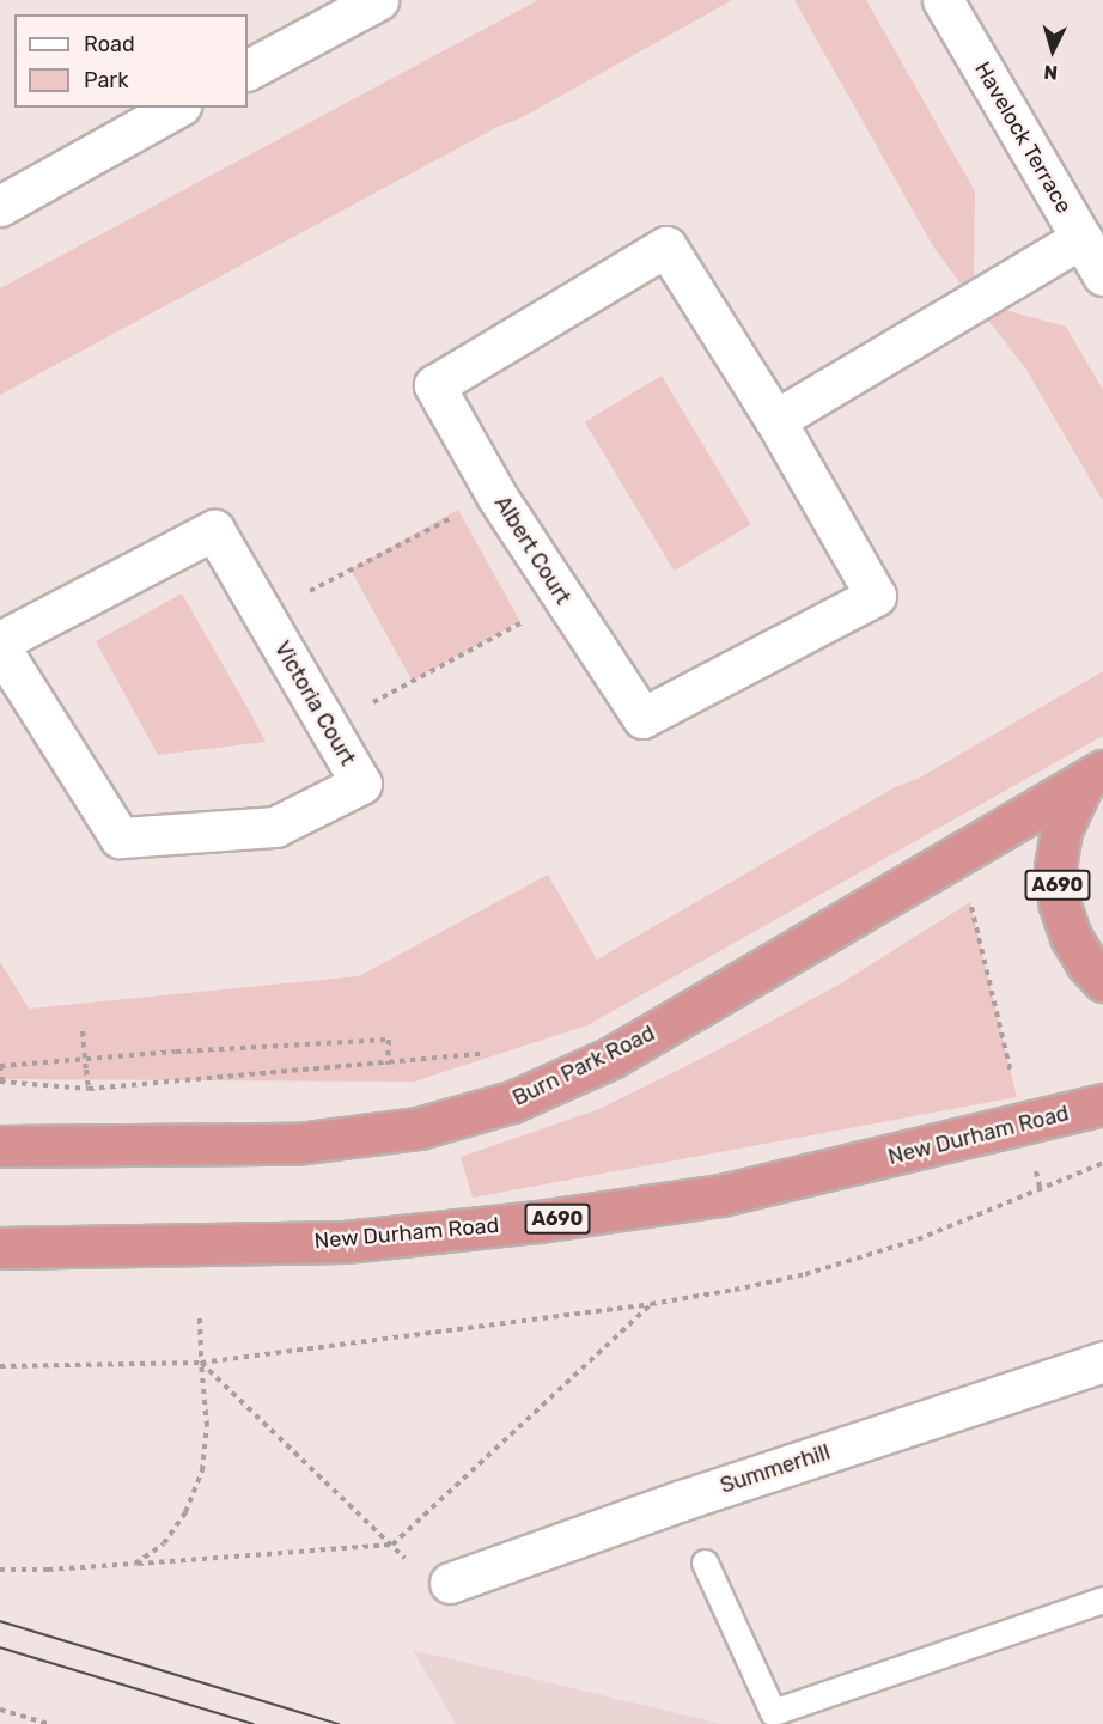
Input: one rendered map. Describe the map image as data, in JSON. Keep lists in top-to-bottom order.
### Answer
{
  "streets": {
    "highway": ["A690", "Burn Park Road", "New Durham Road"],
    "street": [
      "Havelock Terrace",
      "Albert Court",
      "Victoria Court",
      "Summerhill"
    ]
  },
  "crossings": [
    ["A690", "Burn Park Road"]
  ],
  "legend": ["Road", "Park"],
  "north": "bottom"
}
